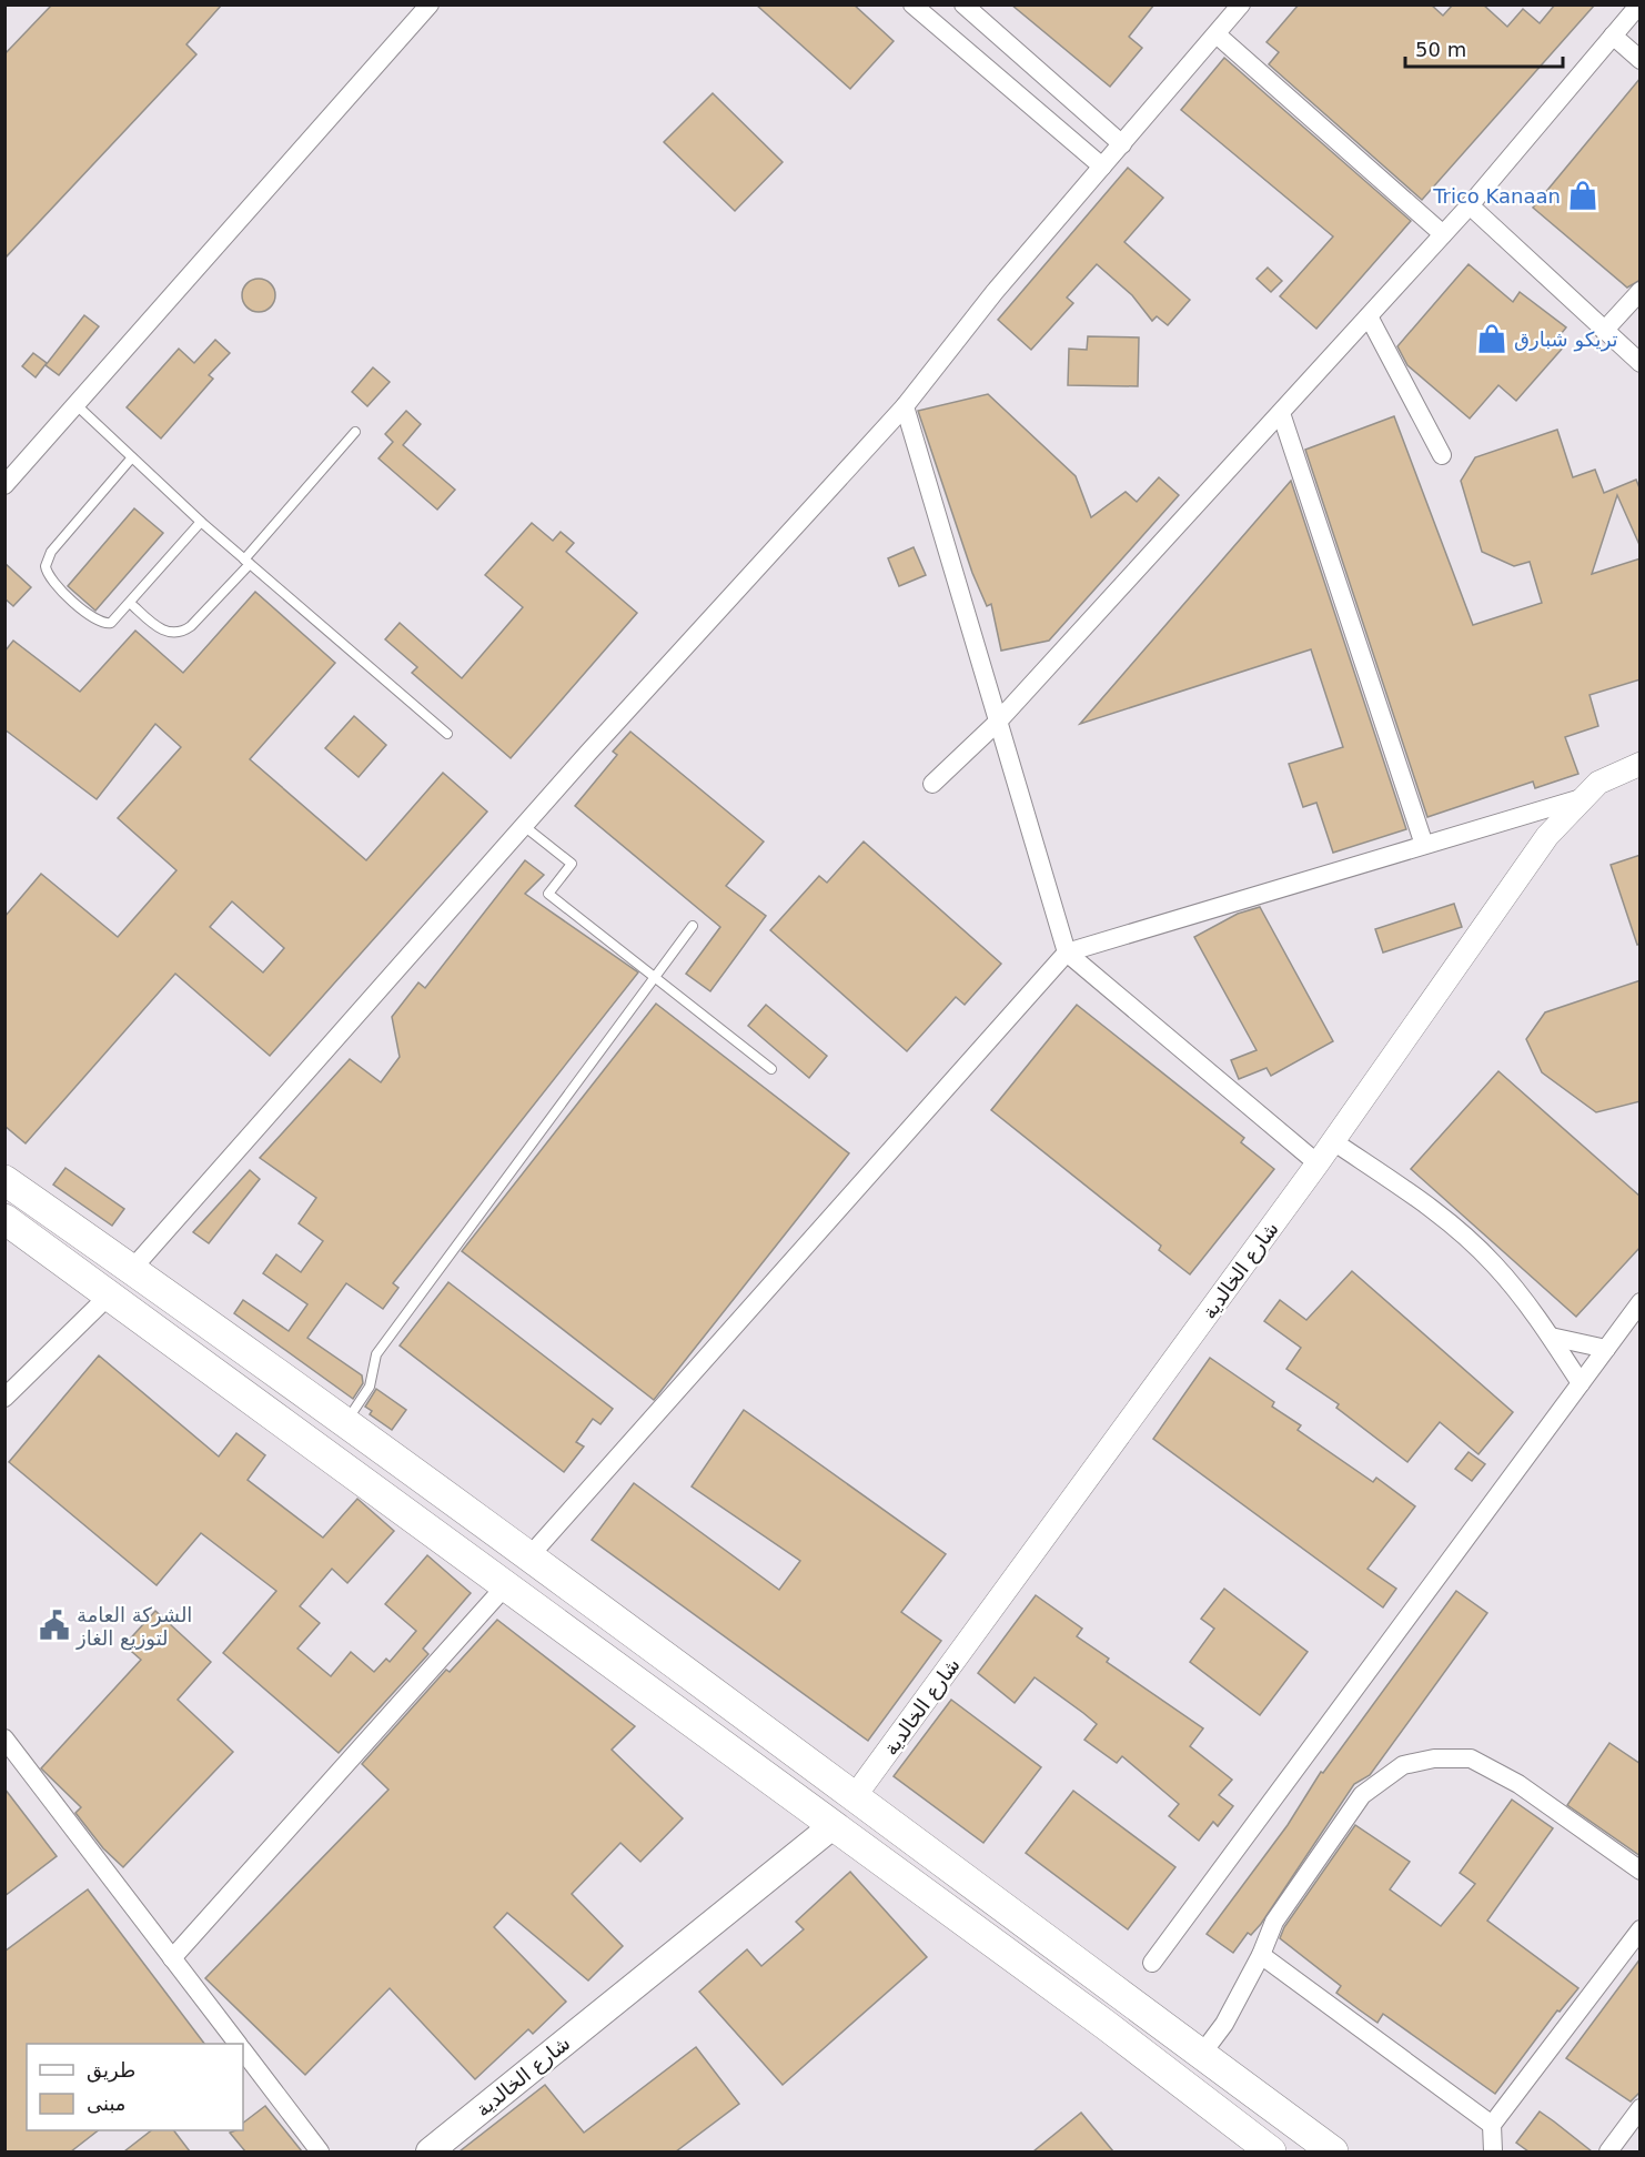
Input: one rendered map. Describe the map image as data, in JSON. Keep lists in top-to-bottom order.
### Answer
{
  "streets": {
    "main road": ["شارع الخالدية"]
  },
  "places": {
    "shop": ["Trico Kanaan", "تريكو شبارق"],
    "public building": ["الشركة العامة لتوزيع الغاز"]
  },
  "legend": ["طريق", "مبنى"],
  "scale_bar": "50 m"
}
